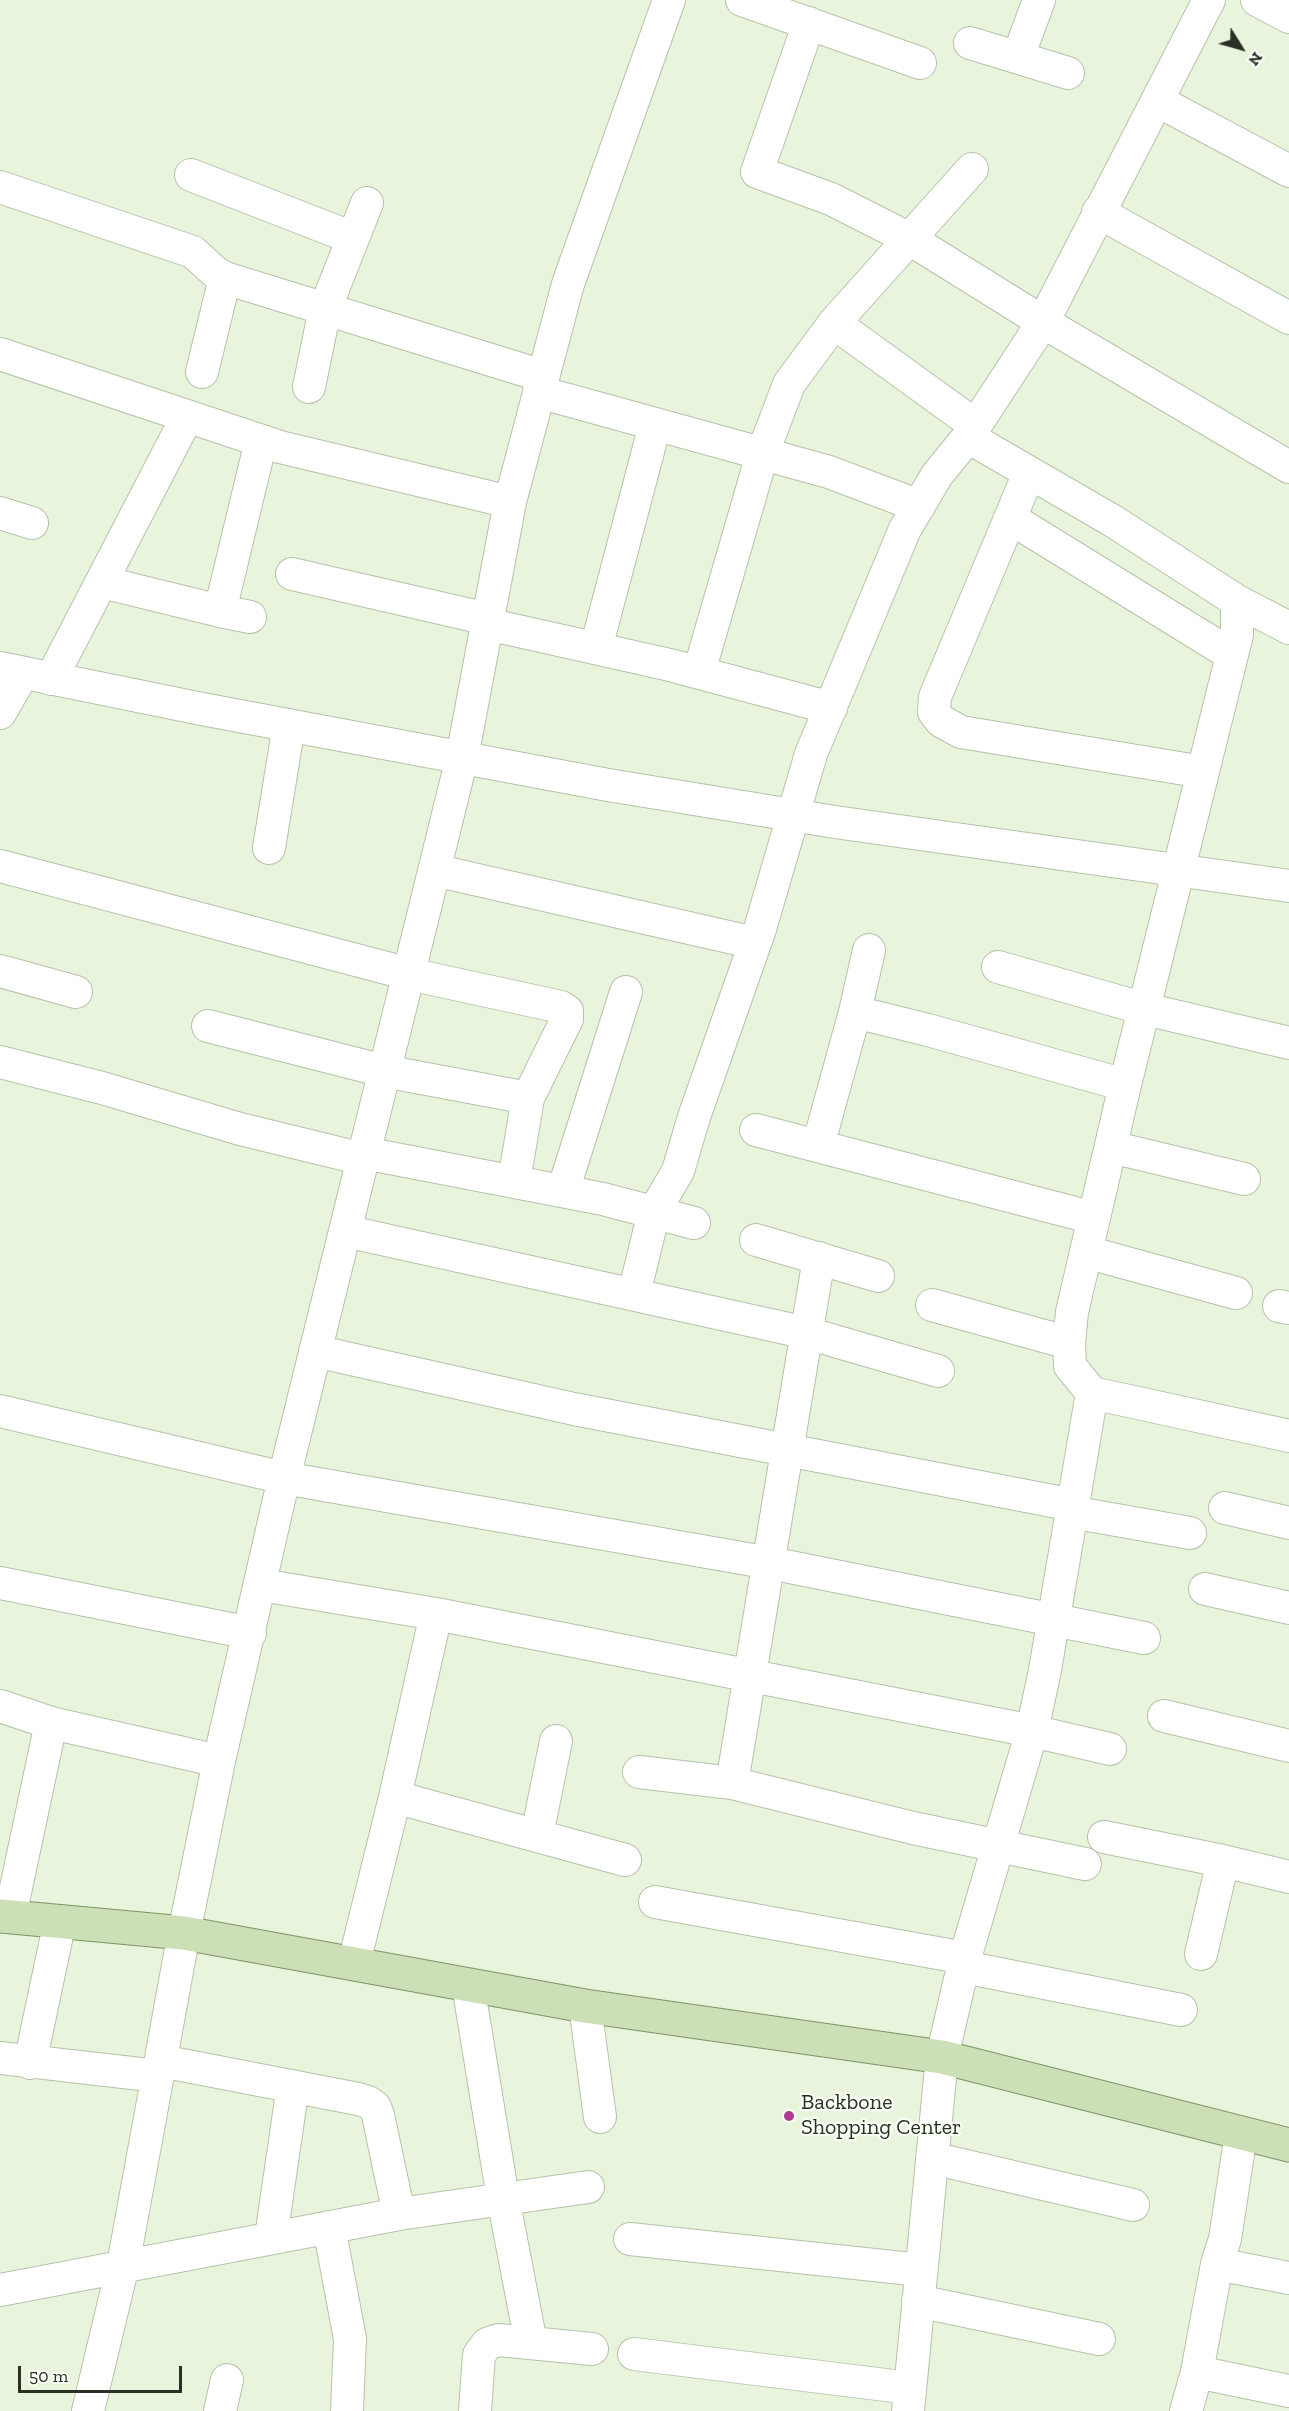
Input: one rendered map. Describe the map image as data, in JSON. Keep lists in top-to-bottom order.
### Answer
{
  "places": ["Backbone Shopping Center"],
  "scale_bar": "50 m",
  "north": "bottom right"
}
